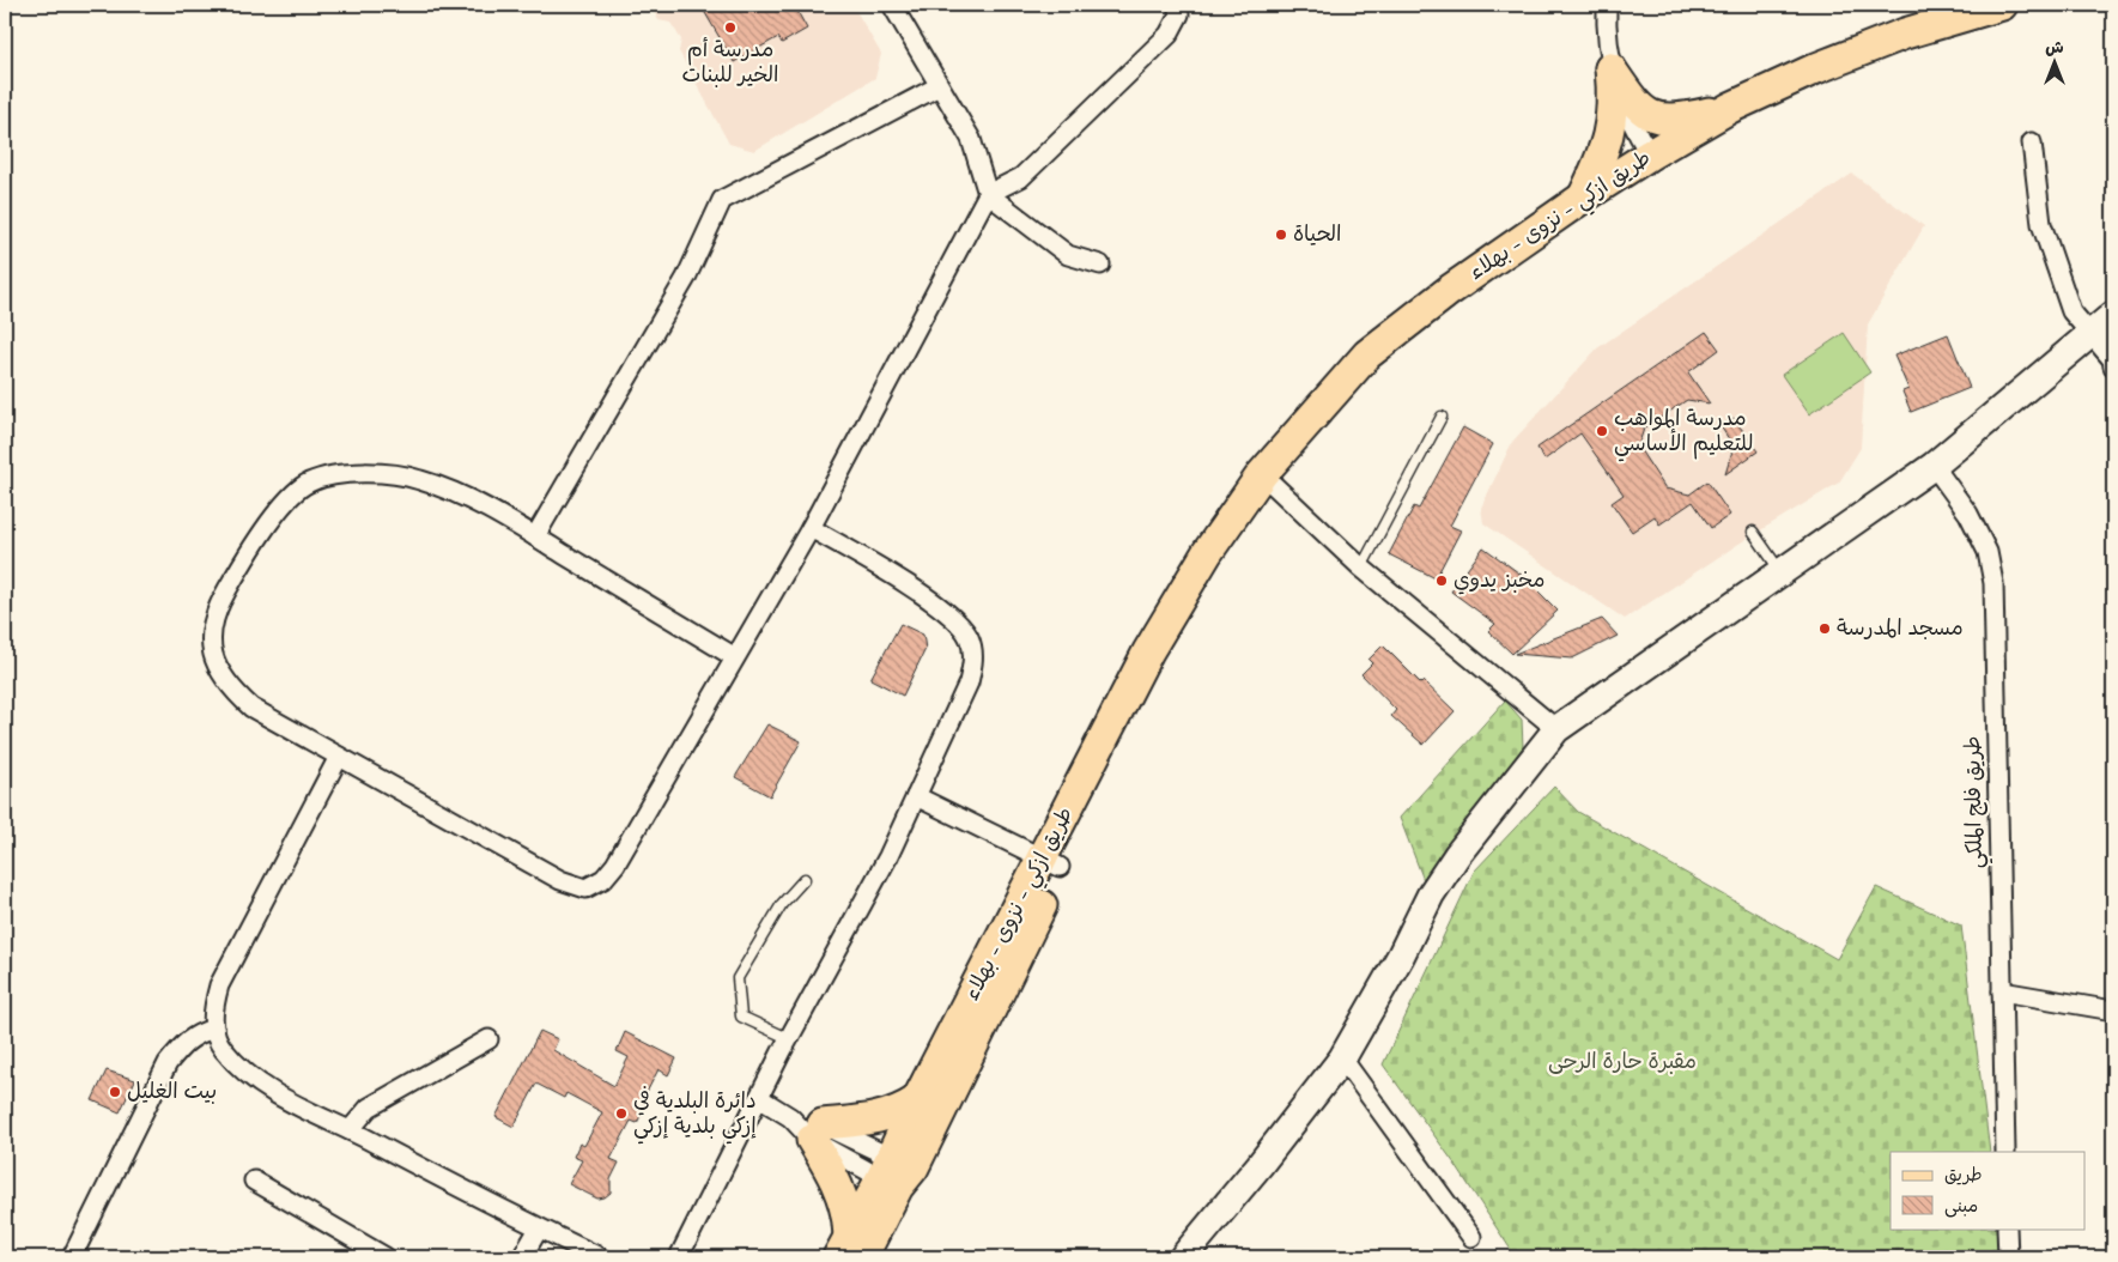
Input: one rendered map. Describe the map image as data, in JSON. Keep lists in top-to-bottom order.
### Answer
{
  "streets": {
    "main road": ["طريق ازكي - نزوى - بهلاء"],
    "street": ["طريق فلج الملكي"]
  },
  "parks": ["مقبرة حارة الرحى"],
  "places": [
    "مدرسة أم الخير للبنات",
    "الحياة",
    "مدرسة المواهب للتعليم الأساسي",
    "مخبز يدوي",
    "مسجد المدرسة",
    "بيت الغليل",
    "دائرة البلدية في إزكي بلدية إزكي"
  ],
  "legend": ["طريق", "مبنى"],
  "north": "top"
}
